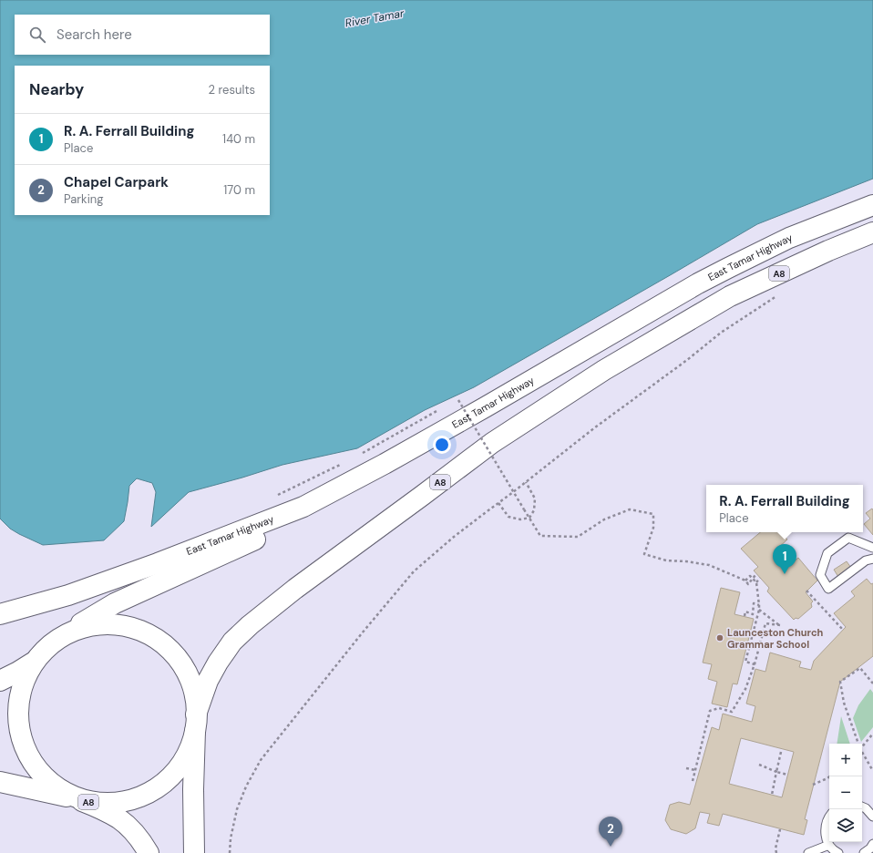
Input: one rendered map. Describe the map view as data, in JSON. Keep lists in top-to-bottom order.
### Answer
{
  "streets": {
    "main road": ["East Tamar Highway", "A8"]
  },
  "crossings": [
    ["East Tamar Highway", "A8"]
  ],
  "water": ["River Tamar"],
  "places": ["Launceston Church Grammar School"],
  "page": {
    "search": "Search here",
    "heading": ["Nearby", "2 results"],
    "list": [
      {
        "mark": "1",
        "name": "R. A. Ferrall Building",
        "note": "Place",
        "value": "140 m"
      },
      {
        "mark": "2",
        "name": "Chapel Carpark",
        "note": "Parking",
        "value": "170 m"
      }
    ],
    "popup": ["R. A. Ferrall Building", "Place"],
    "pins": ["1", "2"],
    "map_buttons": ["+", "−"]
  }
}
